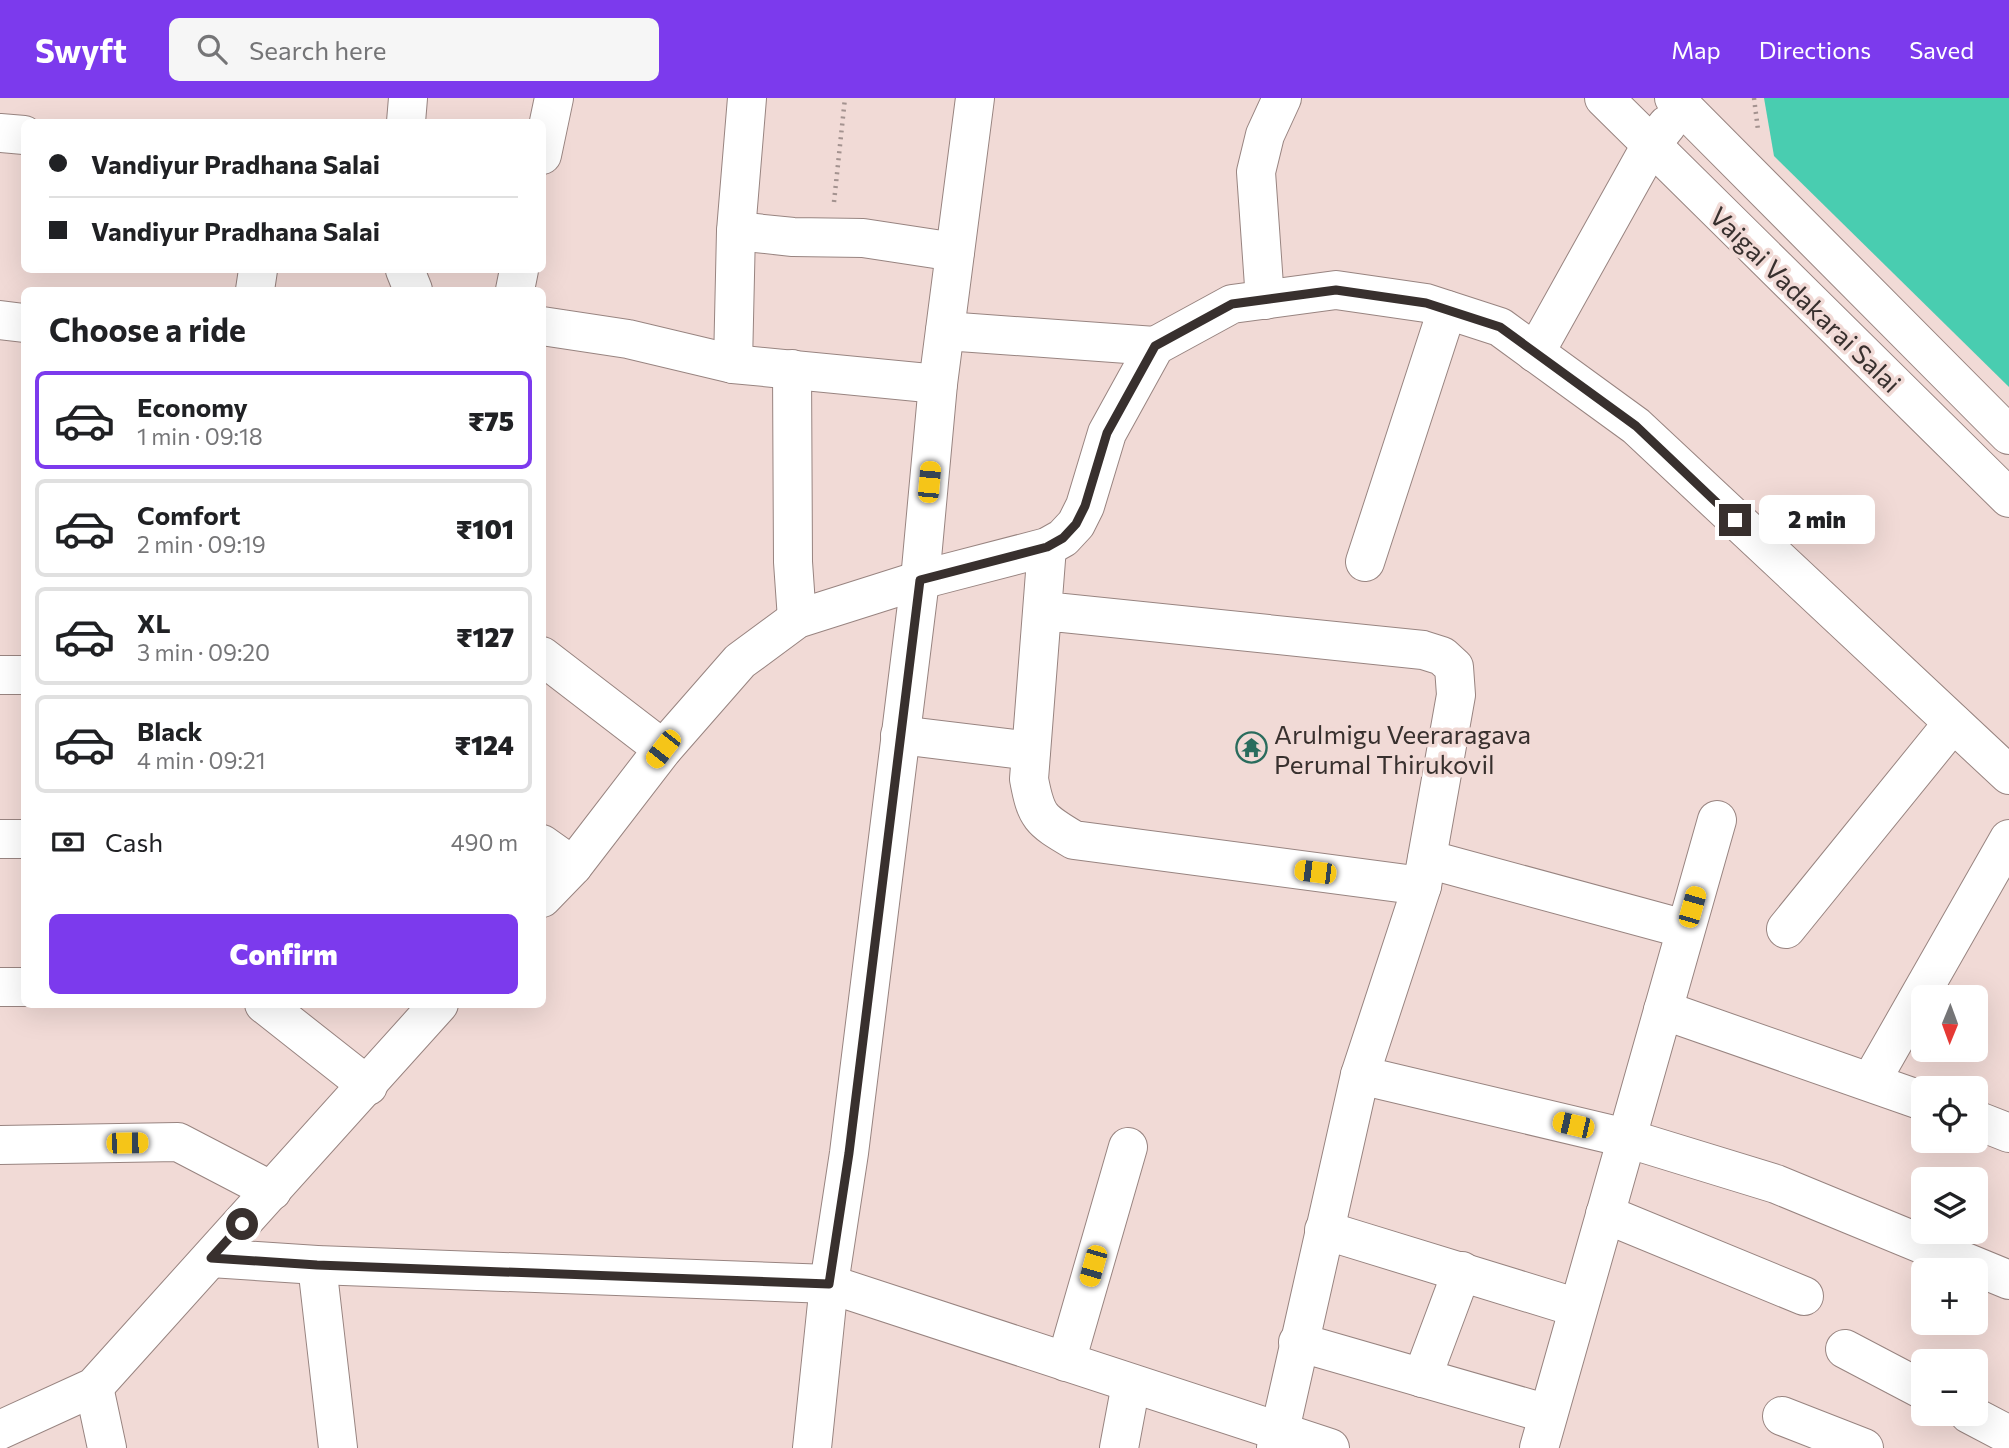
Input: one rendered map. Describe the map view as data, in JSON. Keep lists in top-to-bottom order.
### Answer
{
  "streets": {
    "street": ["Vaigai Vadakarai Salai"]
  },
  "places": {
    "temple": ["Arulmigu Veeraragava Perumal Thirukovil"]
  },
  "north": "bottom",
  "page": {
    "header": "Swyft",
    "search": "Search here",
    "nav": ["Map", "Directions", "Saved"],
    "banner": ["Vandiyur Pradhana Salai", "Vandiyur Pradhana Salai"],
    "heading": "Choose a ride",
    "list": [
      {
        "name": "Economy",
        "note": "1 min · 09:18",
        "value": "₹75"
      },
      {
        "name": "Comfort",
        "note": "2 min · 09:19",
        "value": "₹101"
      },
      {
        "name": "XL",
        "note": "3 min · 09:20",
        "value": "₹127"
      },
      {
        "name": "Black",
        "note": "4 min · 09:21",
        "value": "₹124"
      }
    ],
    "bubble": "2 min",
    "pay": ["Cash", "490 m"],
    "buttons": "Confirm",
    "map_buttons": ["+", "−"]
  }
}
